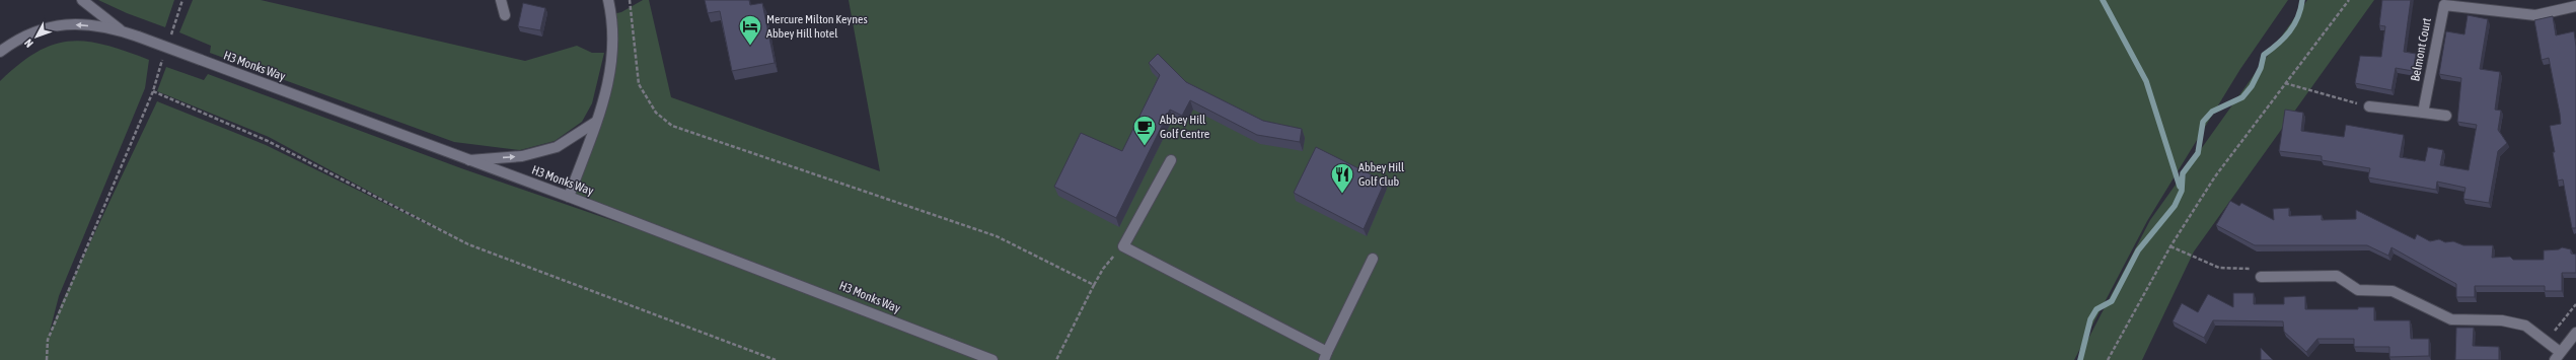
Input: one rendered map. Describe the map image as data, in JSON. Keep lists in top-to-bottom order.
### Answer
{
  "streets": {
    "street": ["Belmont Court", "H3 Monks Way"]
  },
  "places": {
    "hotel": ["Mercure Milton Keynes Abbey Hill hotel"],
    "cafe": ["Abbey Hill Golf Centre"],
    "restaurant": ["Abbey Hill Golf Club"]
  },
  "north": "bottom left"
}
